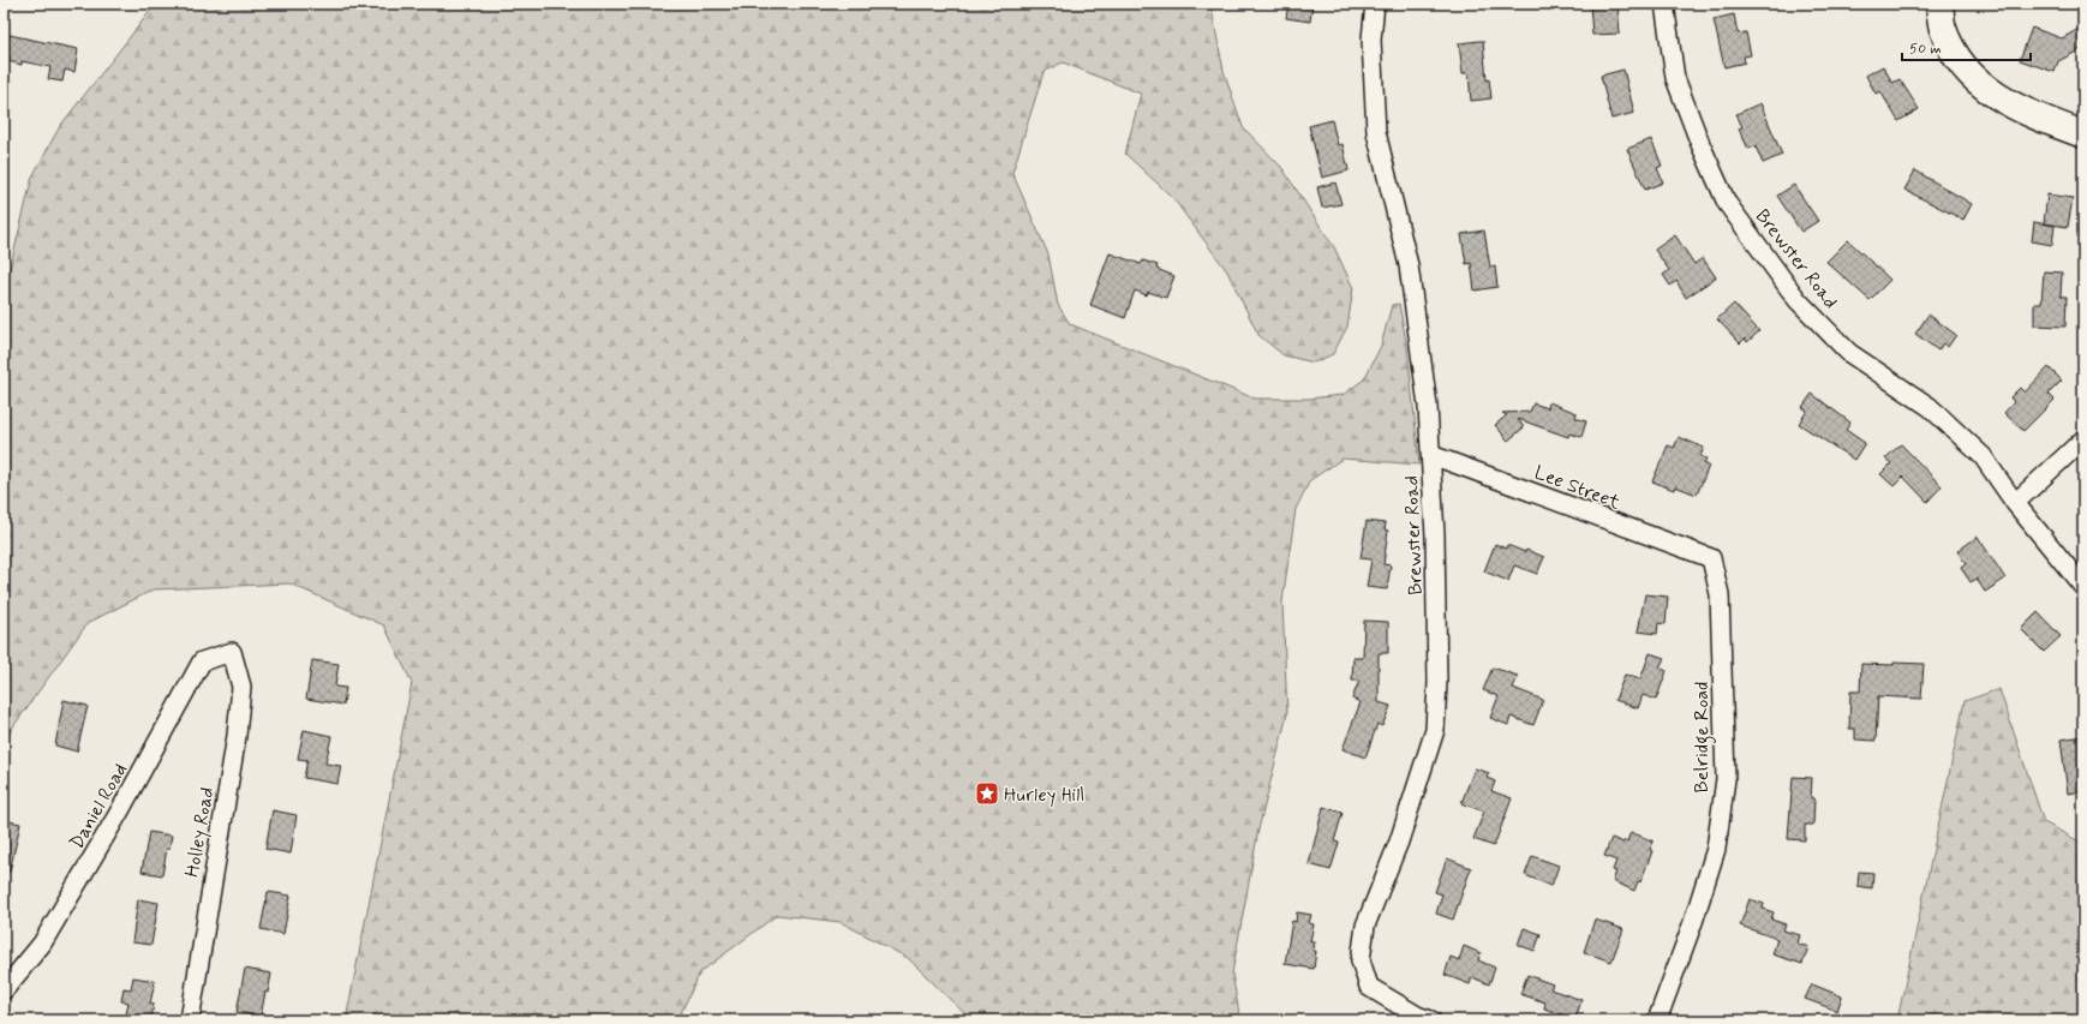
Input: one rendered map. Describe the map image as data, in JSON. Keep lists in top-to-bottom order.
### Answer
{
  "streets": {
    "street": [
      "Brewster Road",
      "Lee Street",
      "Belridge Road",
      "Daniel Road",
      "Holley Road"
    ]
  },
  "crossings": [
    ["Brewster Road", "Lee Street"],
    ["Lee Street", "Belridge Road"],
    ["Daniel Road", "Holley Road"]
  ],
  "places": {
    "place": ["Hurley Hill"]
  },
  "scale_bar": "50 m"
}
